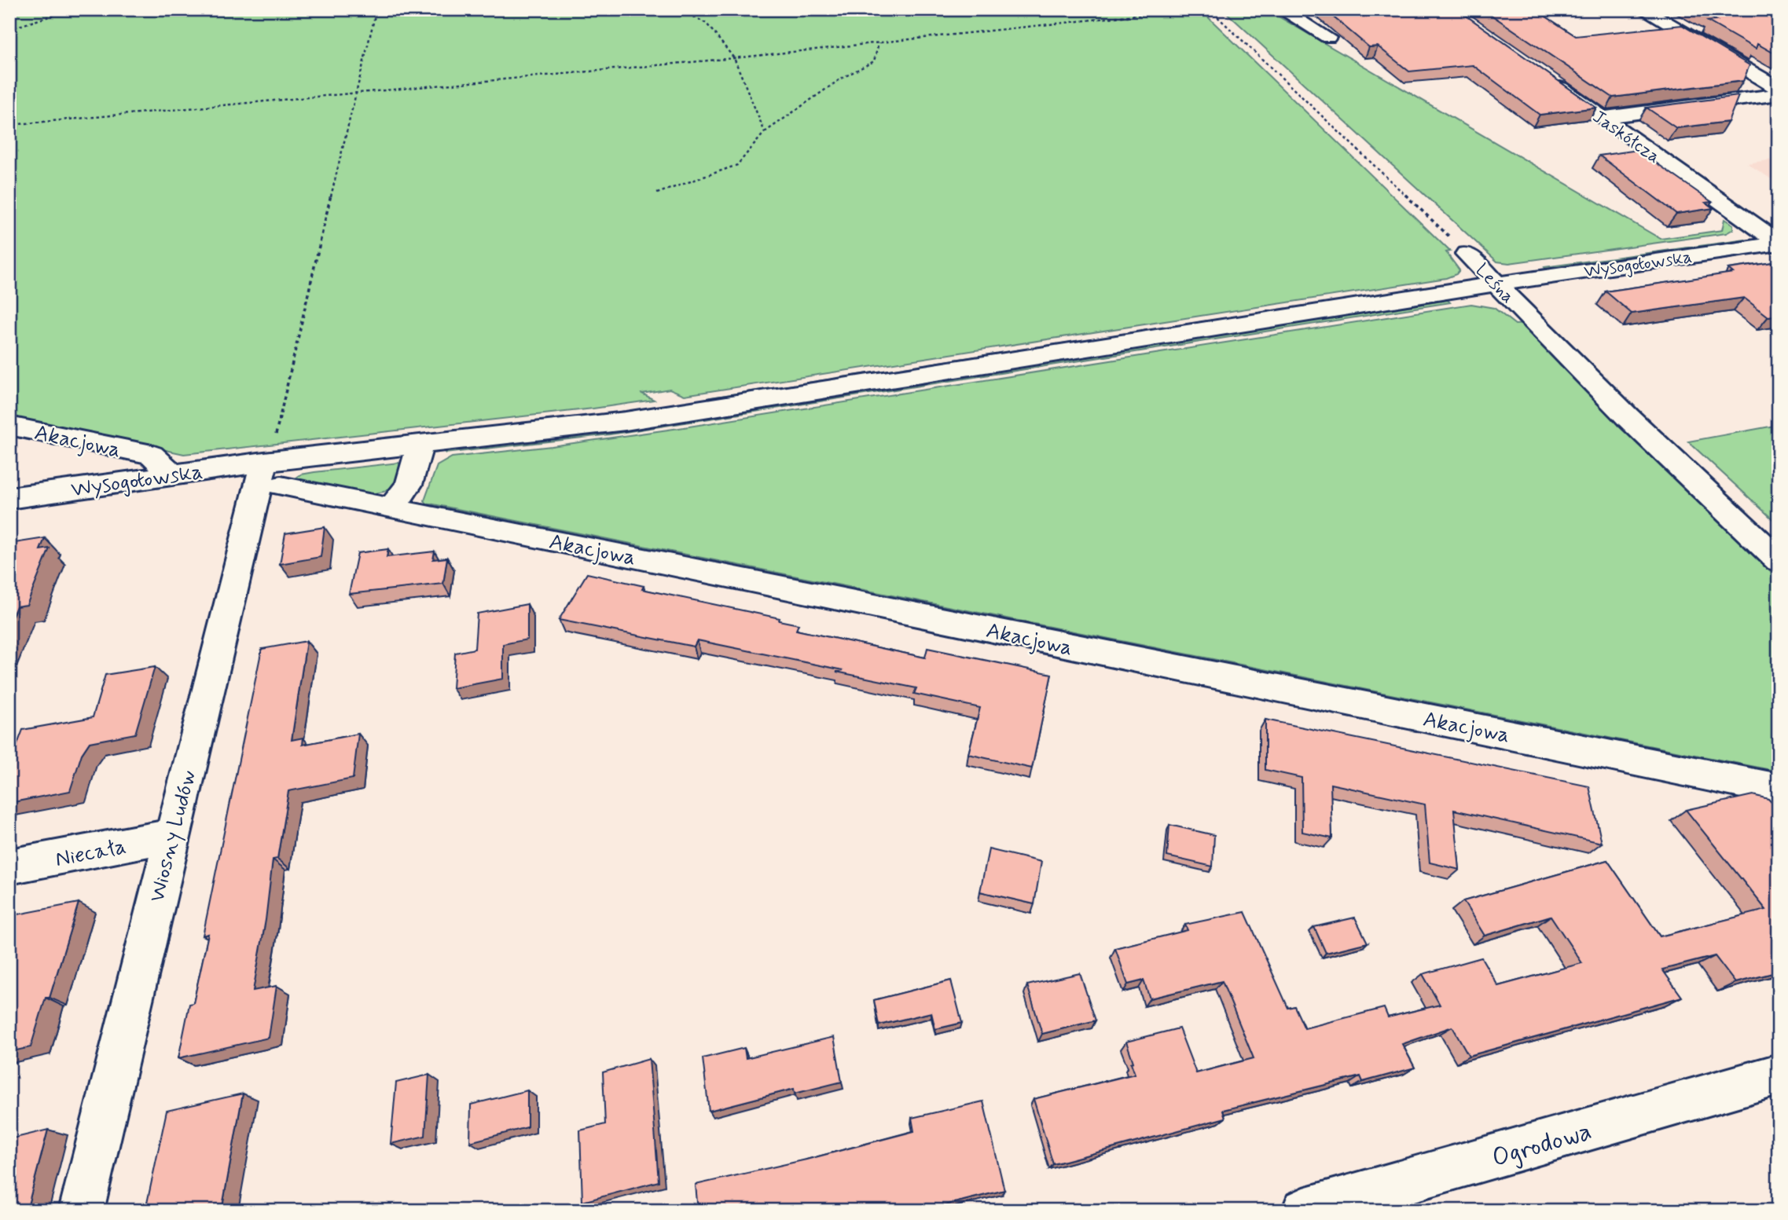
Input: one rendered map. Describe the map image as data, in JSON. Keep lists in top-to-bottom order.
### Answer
{
  "streets": {
    "street": [
      "Jaskółcza",
      "Wysogotowska",
      "Leśna",
      "Akacjowa",
      "Wiosny Ludów",
      "Niecała",
      "Ogrodowa"
    ]
  },
  "crossings": [
    ["Jaskółcza", "Wysogotowska"],
    ["Wysogotowska", "Leśna"],
    ["Wysogotowska", "Akacjowa"],
    ["Wysogotowska", "Wiosny Ludów"],
    ["Akacjowa", "Wiosny Ludów"],
    ["Wiosny Ludów", "Niecała"]
  ]
}
